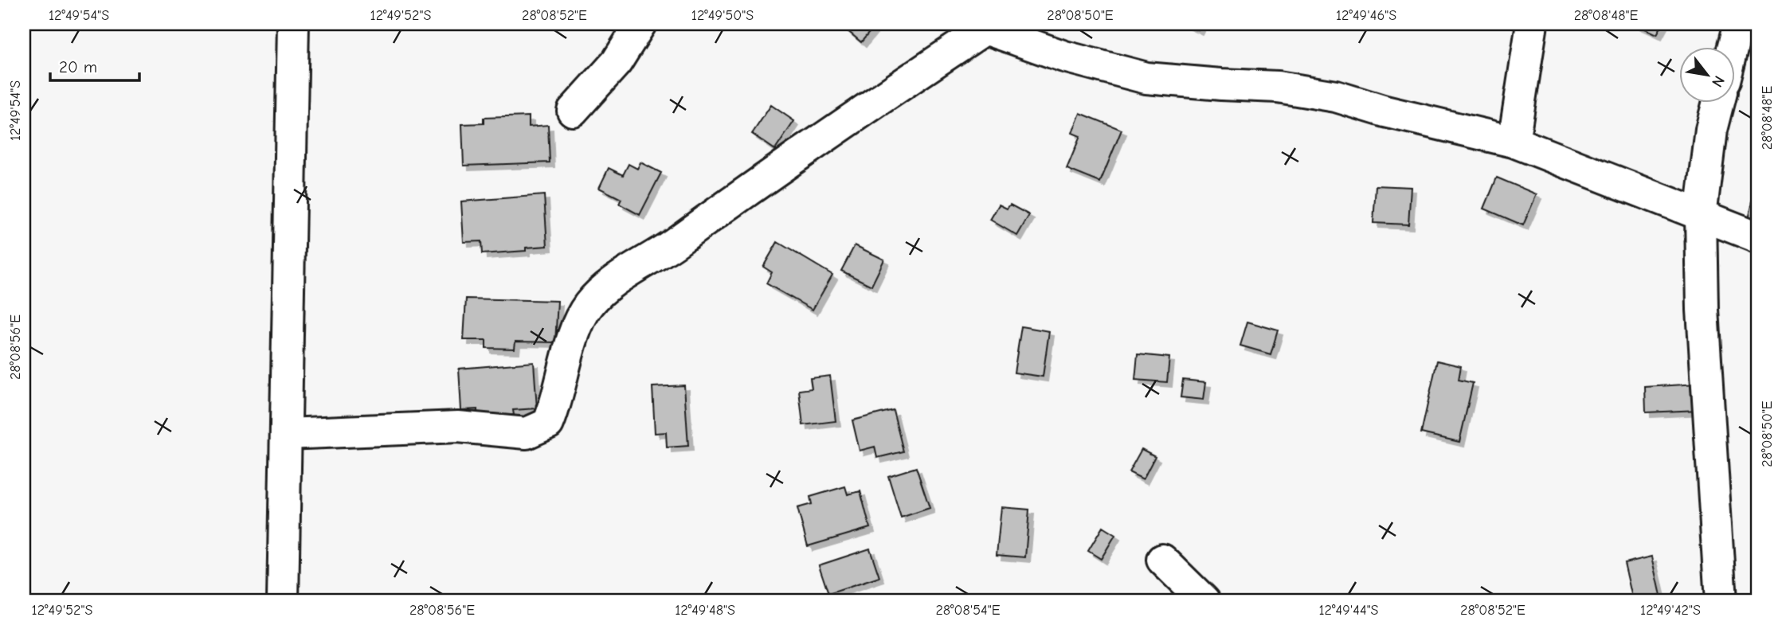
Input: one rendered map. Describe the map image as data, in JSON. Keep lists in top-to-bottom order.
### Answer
{
  "scale_bar": "20 m",
  "north": "bottom right",
  "coordinates": [
    "12°49'54\"S",
    "12°49'52\"S",
    "28°08'52\"E",
    "12°49'50\"S",
    "28°08'50\"E",
    "12°49'46\"S",
    "28°08'48\"E",
    "28°08'56\"E",
    "12°49'48\"S",
    "28°08'54\"E",
    "12°49'44\"S",
    "12°49'42\"S"
  ]
}
